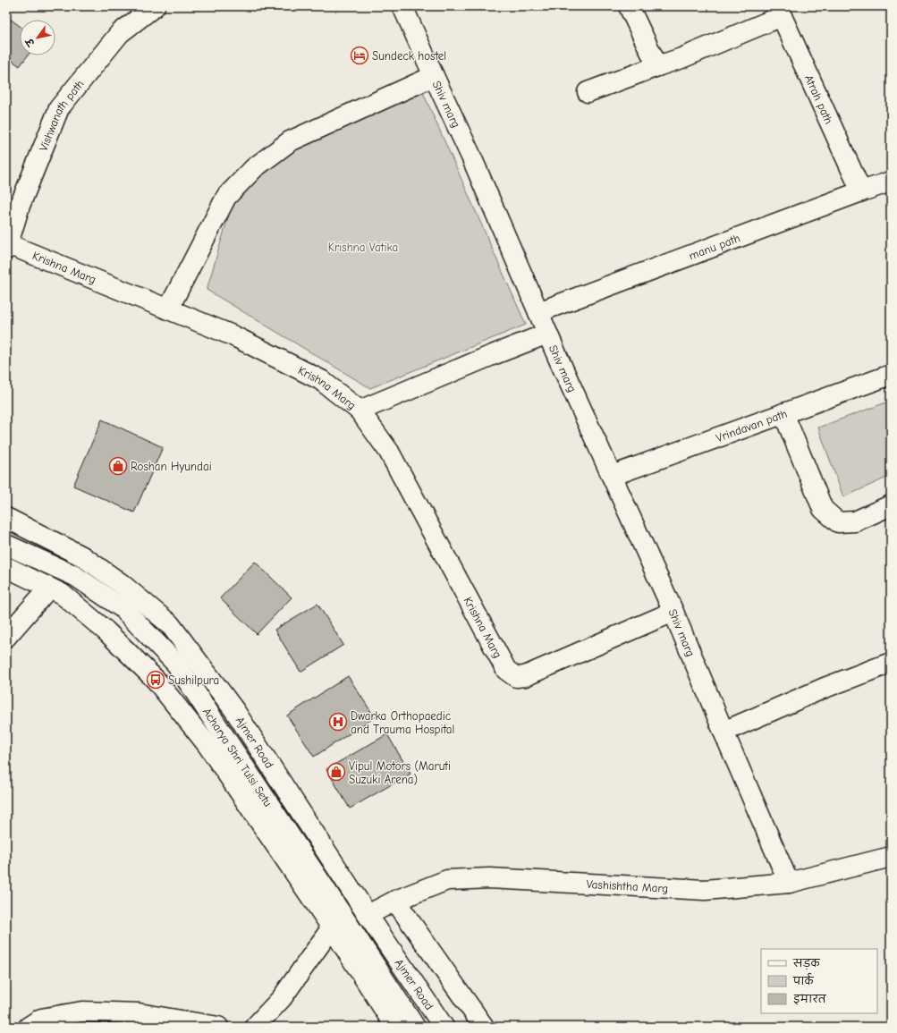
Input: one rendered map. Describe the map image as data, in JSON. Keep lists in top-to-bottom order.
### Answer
{
  "streets": {
    "main road": [
      "Atrah path",
      "Shiv marg",
      "Vishwanath path",
      "manu path",
      "Krishna Marg",
      "Vrindavan path",
      "Ajmer Road",
      "Acharya Shri Tulsi Setu",
      "Vashishtha Marg"
    ]
  },
  "crossings": [
    ["Atrah path", "manu path"],
    ["Shiv marg", "manu path"],
    ["Shiv marg", "Krishna Marg"],
    ["Shiv marg", "Vrindavan path"],
    ["Shiv marg", "Vashishtha Marg"],
    ["Vishwanath path", "Krishna Marg"],
    ["Ajmer Road", "Vashishtha Marg"]
  ],
  "parks": ["Krishna Vatika"],
  "places": {
    "hotel": ["Sundeck hostel"],
    "shop": ["Roshan Hyundai", "Vipul Motors (Maruti Suzuki Arena)"],
    "bus stop": ["Sushilpura"],
    "hospital": ["Dwarka Orthopaedic and Trauma Hospital"]
  },
  "legend": ["सड़क", "पार्क", "इमारत"],
  "north": "bottom left"
}
